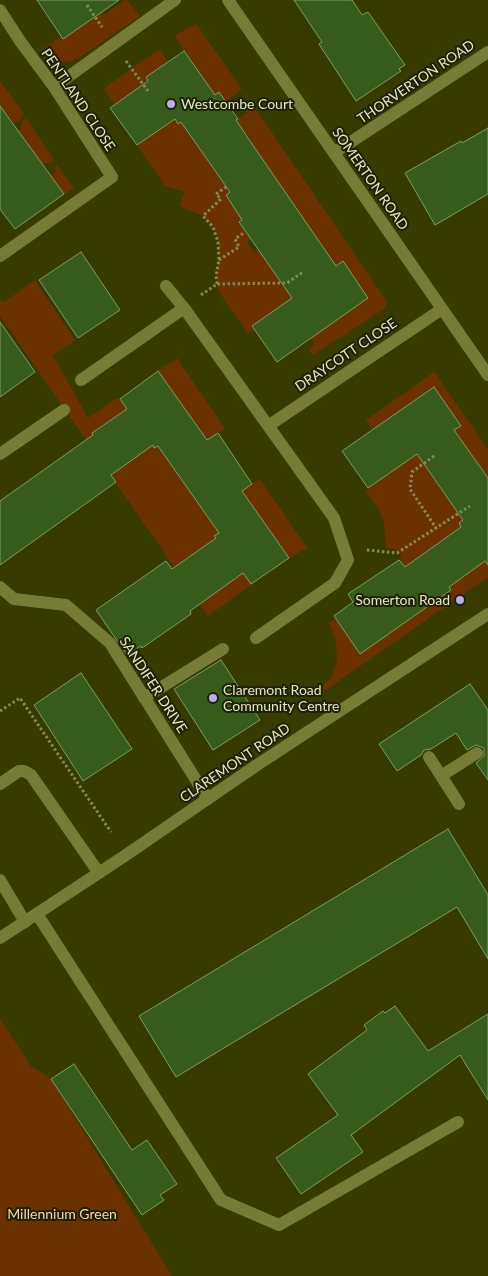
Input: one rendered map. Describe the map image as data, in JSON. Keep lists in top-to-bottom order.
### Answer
{
  "streets": {
    "street": [
      "THORVERTON ROAD",
      "PENTLAND CLOSE",
      "SOMERTON ROAD",
      "DRAYCOTT CLOSE",
      "SANDIFER DRIVE",
      "CLAREMONT ROAD"
    ]
  },
  "crossings": [
    ["THORVERTON ROAD", "SOMERTON ROAD"],
    ["SOMERTON ROAD", "DRAYCOTT CLOSE"],
    ["SANDIFER DRIVE", "CLAREMONT ROAD"]
  ],
  "parks": ["Millennium Green"],
  "places": ["Westcombe Court", "Somerton Road", "Claremont Road Community Centre"]
}
